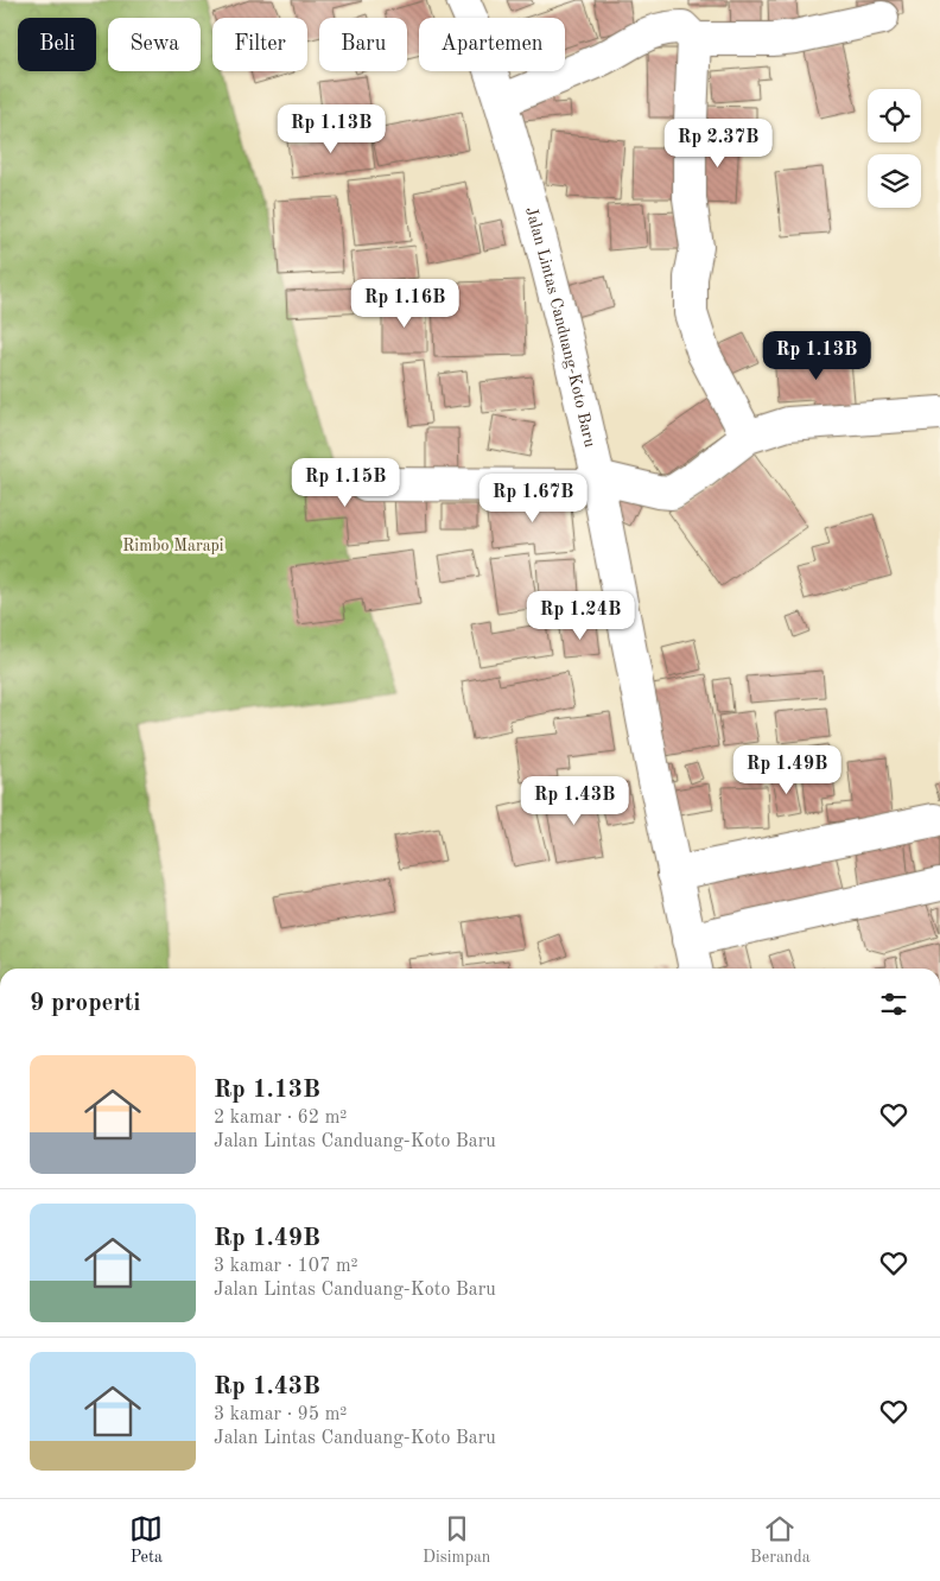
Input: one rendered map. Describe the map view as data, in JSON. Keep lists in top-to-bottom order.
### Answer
{
  "streets": {
    "street": ["Jalan Lintas Canduang-Koto Baru"]
  },
  "parks": ["Rimbo Marapi"],
  "page": {
    "chip": [
      "Beli",
      "Sewa",
      "Filter",
      "Baru",
      "Apartemen"
    ],
    "price": [
      "Rp 1.13B",
      "Rp 2.37B",
      "Rp 1.16B",
      "Rp 1.13B",
      "Rp 1.15B",
      "Rp 1.67B",
      "Rp 1.24B",
      "Rp 1.49B",
      "Rp 1.43B"
    ],
    "heading": "9 properti",
    "list": [
      {
        "name": "Rp 1.13B",
        "note": "2 kamar · 62 m² · Jalan Lintas Canduang-Koto Baru"
      },
      {
        "name": "Rp 1.49B",
        "note": "3 kamar · 107 m² · Jalan Lintas Canduang-Koto Baru"
      },
      {
        "name": "Rp 1.43B",
        "note": "3 kamar · 95 m² · Jalan Lintas Canduang-Koto Baru"
      }
    ],
    "tabs": ["Peta", "Disimpan", "Beranda"]
  }
}
